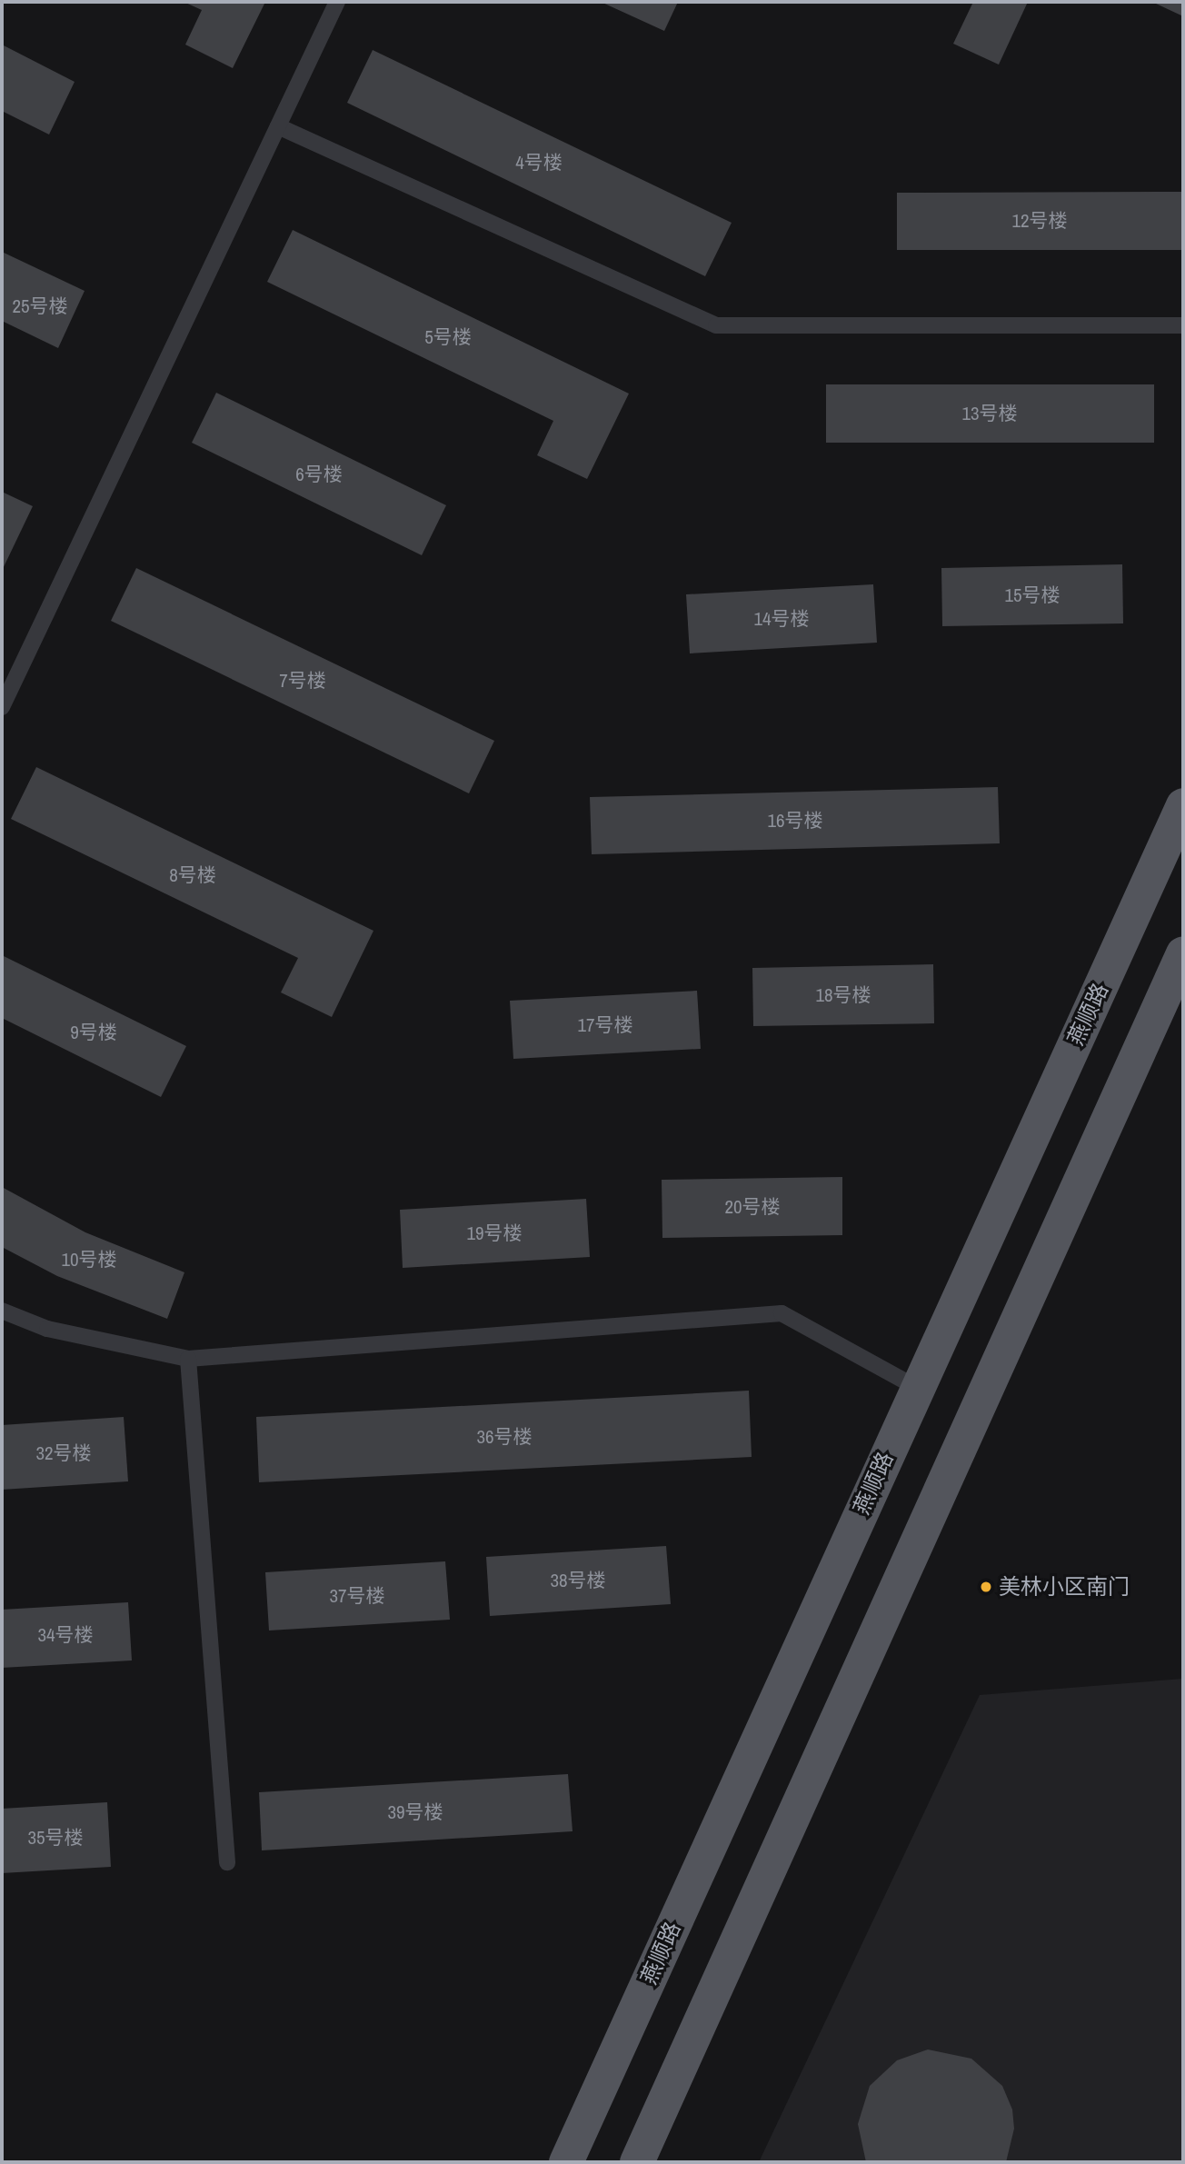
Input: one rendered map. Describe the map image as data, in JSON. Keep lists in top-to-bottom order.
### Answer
{
  "streets": {
    "main road": ["燕顺路"]
  },
  "places": ["美林小区南门"],
  "house_numbers": [
    "4号楼",
    "12号楼",
    "25号楼",
    "5号楼",
    "13号楼",
    "6号楼",
    "15号楼",
    "14号楼",
    "7号楼",
    "16号楼",
    "8号楼",
    "18号楼",
    "17号楼",
    "9号楼",
    "20号楼",
    "19号楼",
    "10号楼",
    "36号楼",
    "32号楼",
    "38号楼",
    "37号楼",
    "34号楼",
    "39号楼",
    "35号楼"
  ]
}
